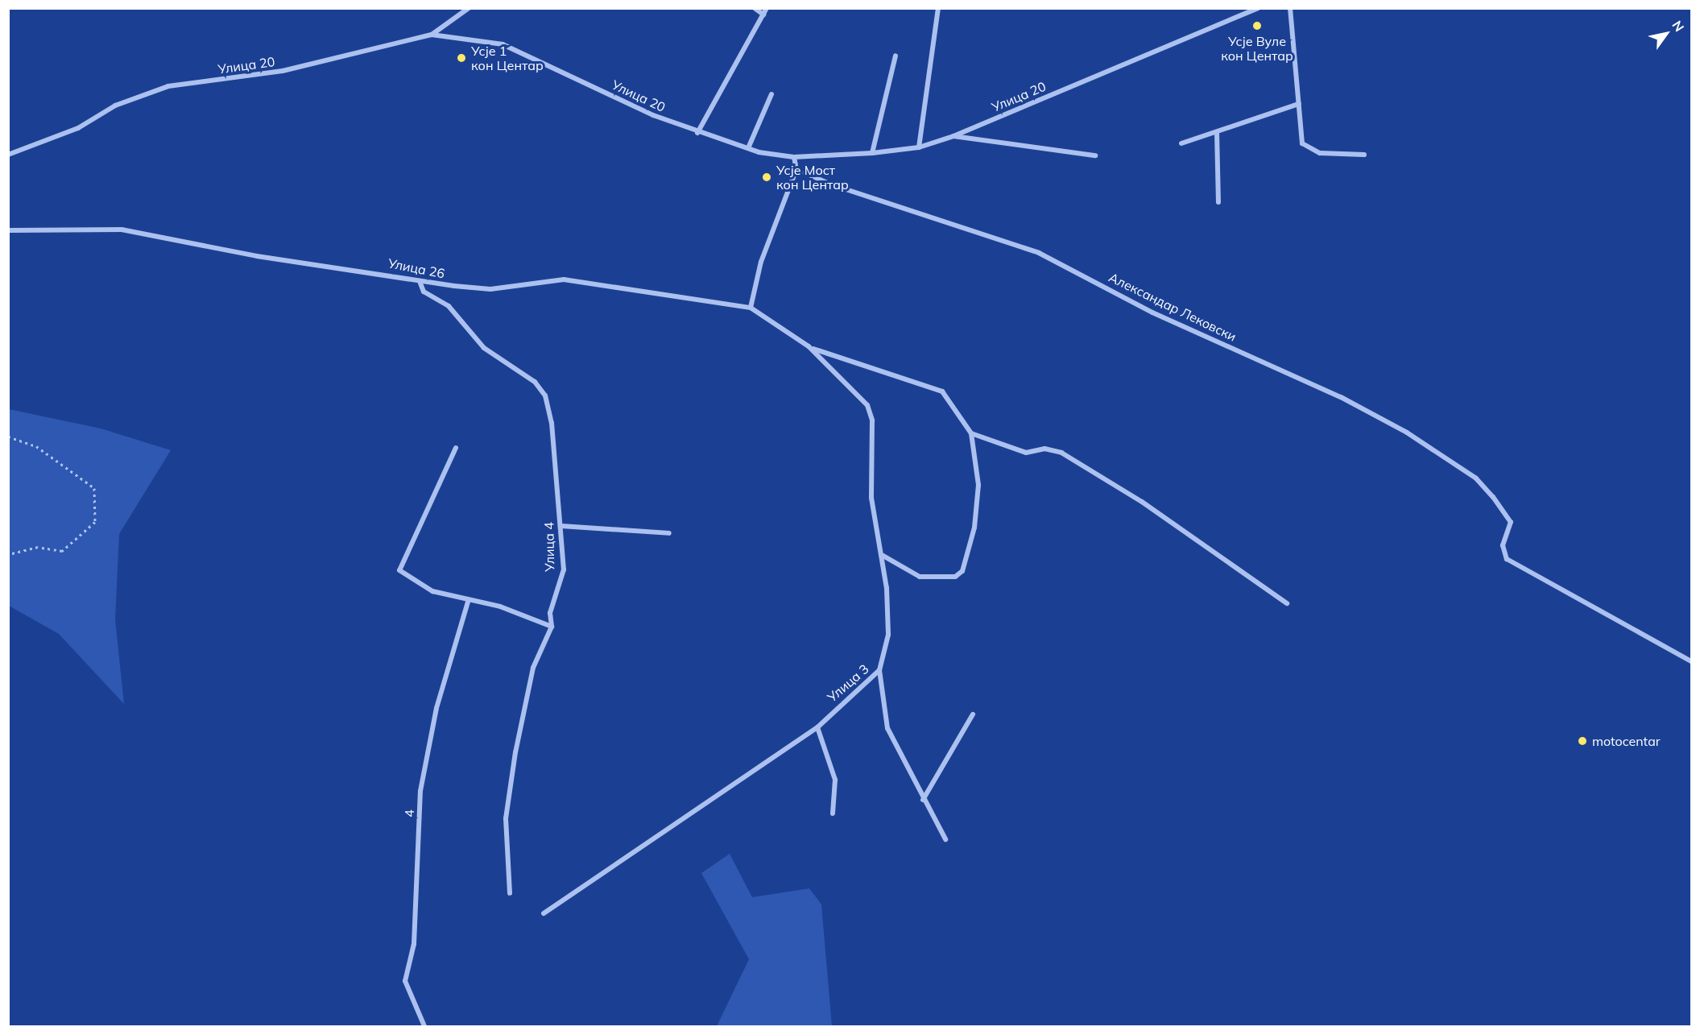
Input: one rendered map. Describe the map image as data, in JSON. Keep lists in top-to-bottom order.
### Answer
{
  "streets": {
    "street": [
      "Улица 20",
      "Улица 26",
      "Александар Лековски",
      "Улица 4",
      "Улица 3",
      "4"
    ]
  },
  "crossings": [
    ["Улица 26", "Улица 4"],
    ["Улица 26", "Улица 3"]
  ],
  "places": [
    "Усје Вуле кон Центар",
    "Усје 1 кон Центар",
    "Усје Мост кон Центар",
    "motocentar"
  ],
  "north": "top right"
}
